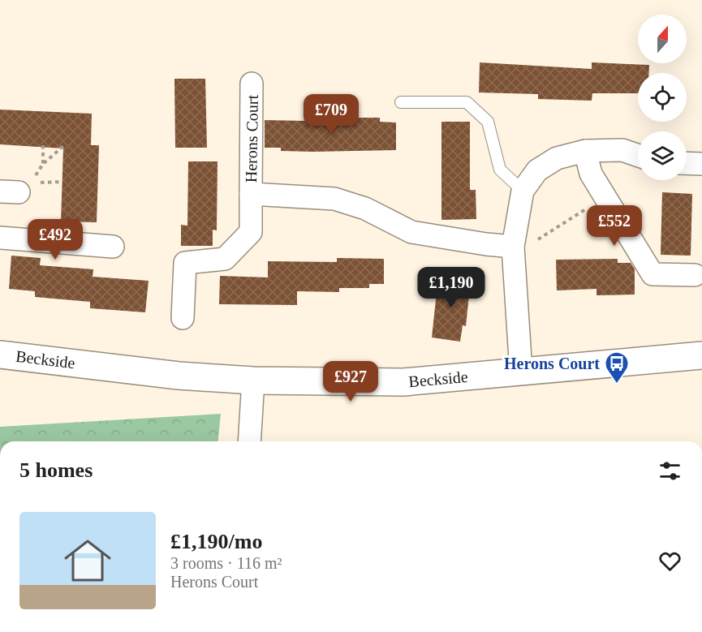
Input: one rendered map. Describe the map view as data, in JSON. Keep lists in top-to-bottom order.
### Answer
{
  "streets": {
    "street": ["Herons Court", "Beckside"]
  },
  "places": {
    "bus stop": ["Herons Court"]
  },
  "north": "top",
  "page": {
    "price": [
      "£709",
      "£552",
      "£492",
      "£1,190",
      "£927"
    ],
    "heading": "5 homes",
    "list": [
      {
        "name": "£1,190/mo",
        "note": "3 rooms · 116 m² · Herons Court"
      }
    ]
  }
}
